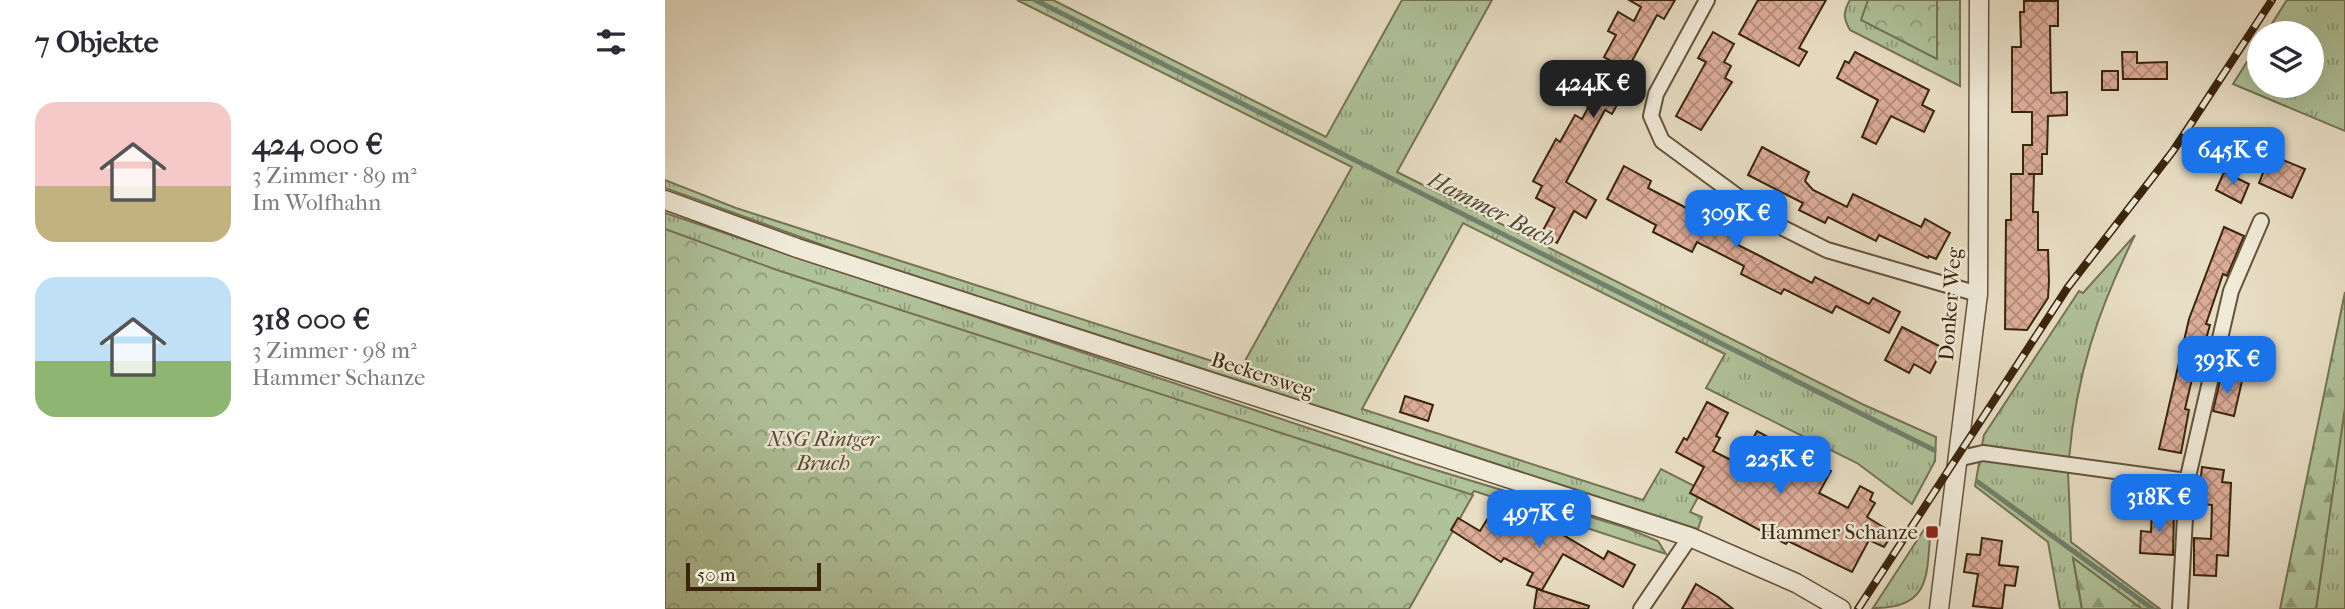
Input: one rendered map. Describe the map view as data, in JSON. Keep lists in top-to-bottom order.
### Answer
{
  "streets": {
    "street": ["Donker Weg", "Beckersweg"]
  },
  "water": ["Hammer Bach"],
  "parks": ["NSG Rintger Bruch"],
  "places": {
    "transit": ["Hammer Schanze"]
  },
  "scale_bar": "50 m",
  "page": {
    "heading": "7 Objekte",
    "price": [
      "424K €",
      "645K €",
      "309K €",
      "393K €",
      "225K €",
      "318K €",
      "497K €"
    ],
    "list": [
      {
        "name": "424 000 €",
        "note": "3 Zimmer · 89 m² · Im Wolfhahn"
      },
      {
        "name": "318 000 €",
        "note": "3 Zimmer · 98 m² · Hammer Schanze"
      }
    ],
    "scale": "50 m"
  }
}
